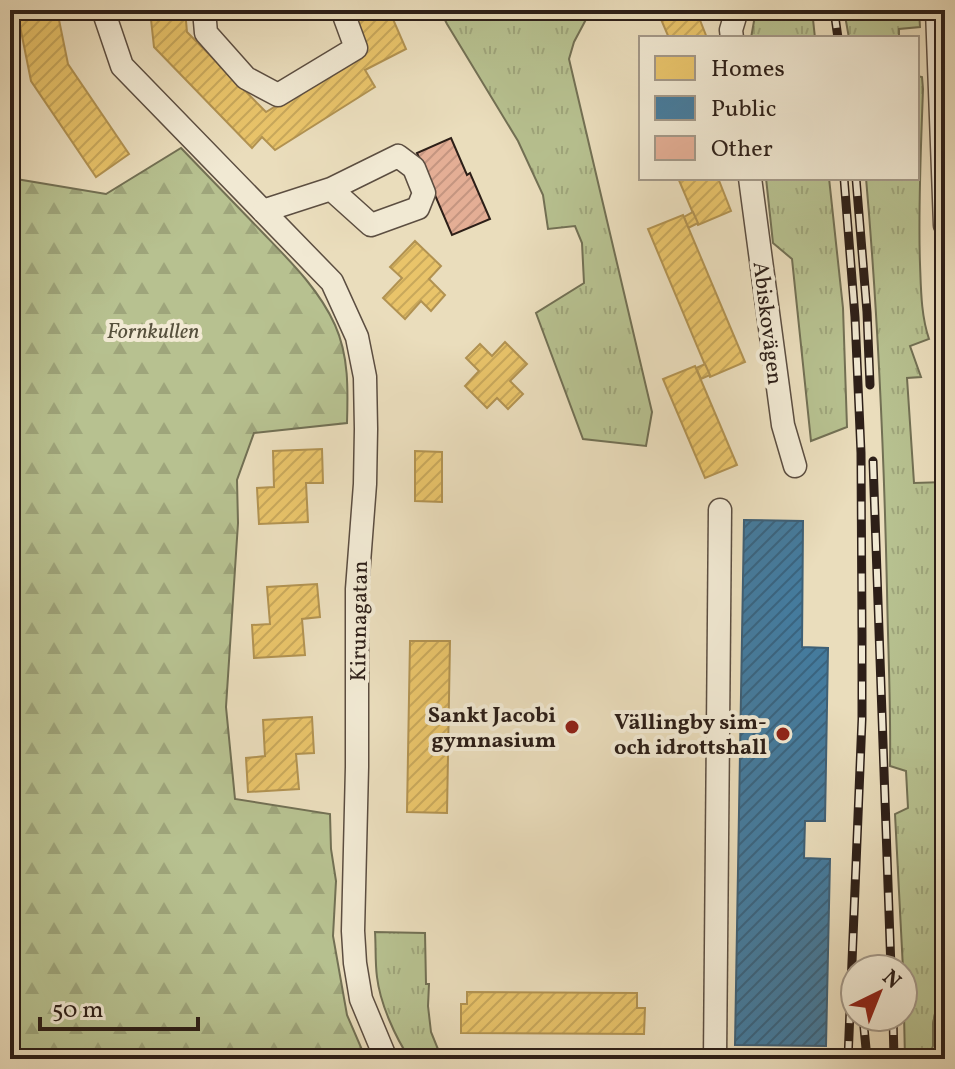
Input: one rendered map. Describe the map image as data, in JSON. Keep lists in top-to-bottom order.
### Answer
{
  "streets": {
    "street": ["Abiskovägen", "Kirunagatan"]
  },
  "parks": ["Fornkullen"],
  "places": ["Sankt Jacobi gymnasium", "Vällingby sim- och idrottshall"],
  "legend": ["Homes", "Public", "Other"],
  "scale_bar": "50 m",
  "north": "top right"
}
